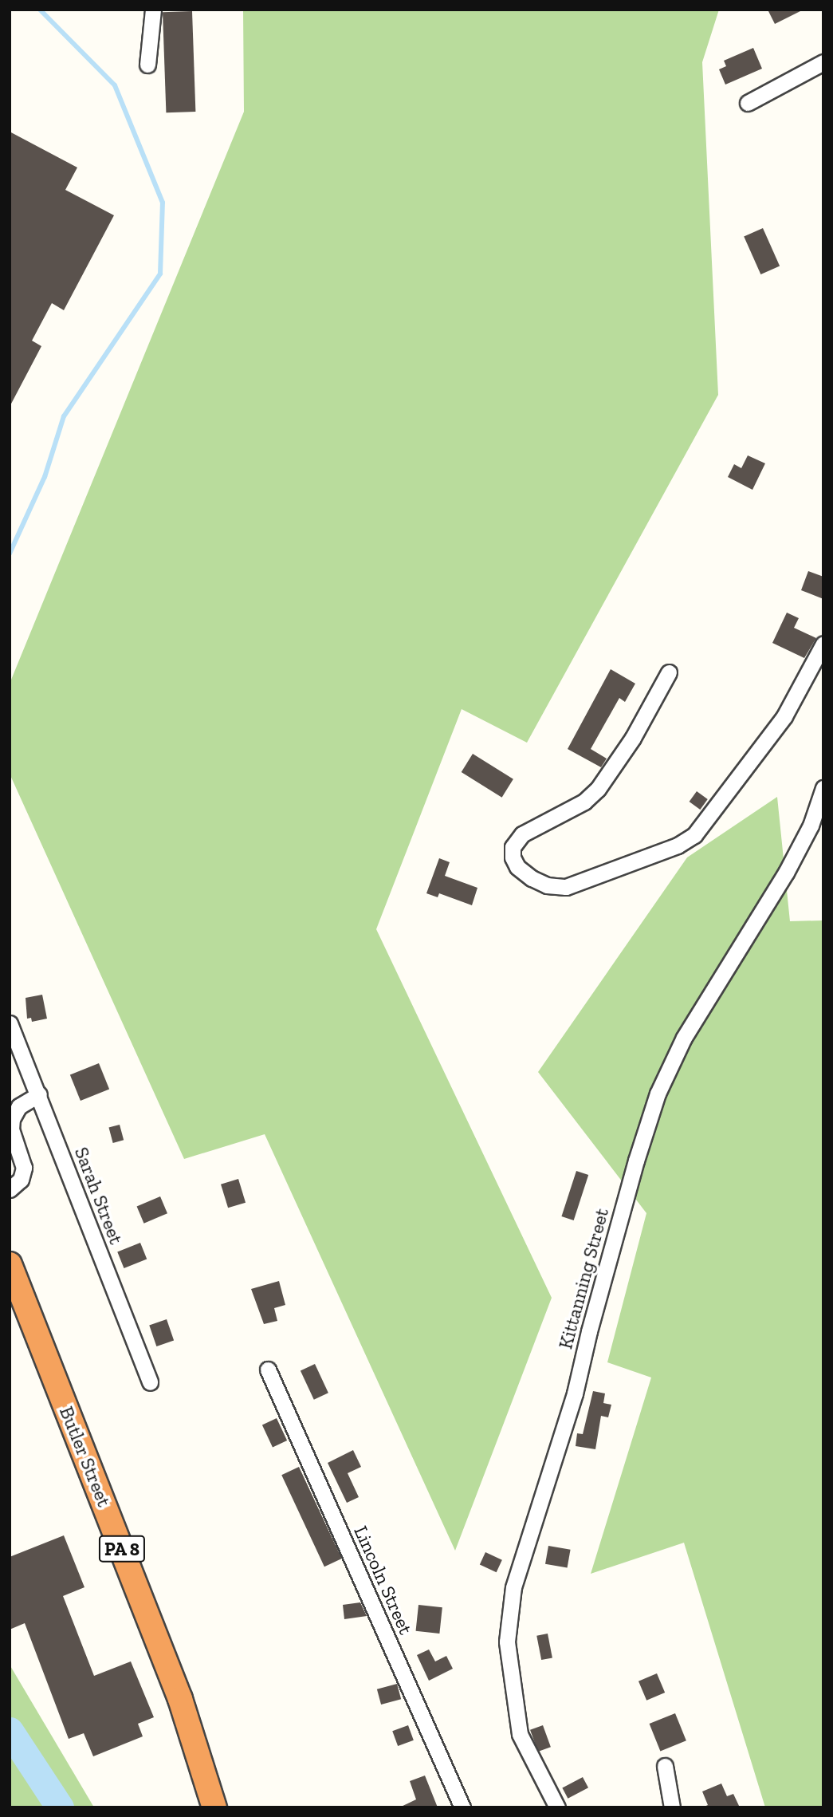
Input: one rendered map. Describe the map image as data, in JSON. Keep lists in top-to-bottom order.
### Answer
{
  "streets": {
    "highway": ["Butler Street", "PA 8"],
    "street": ["Sarah Street", "Kittanning Street", "Lincoln Street"]
  }
}
